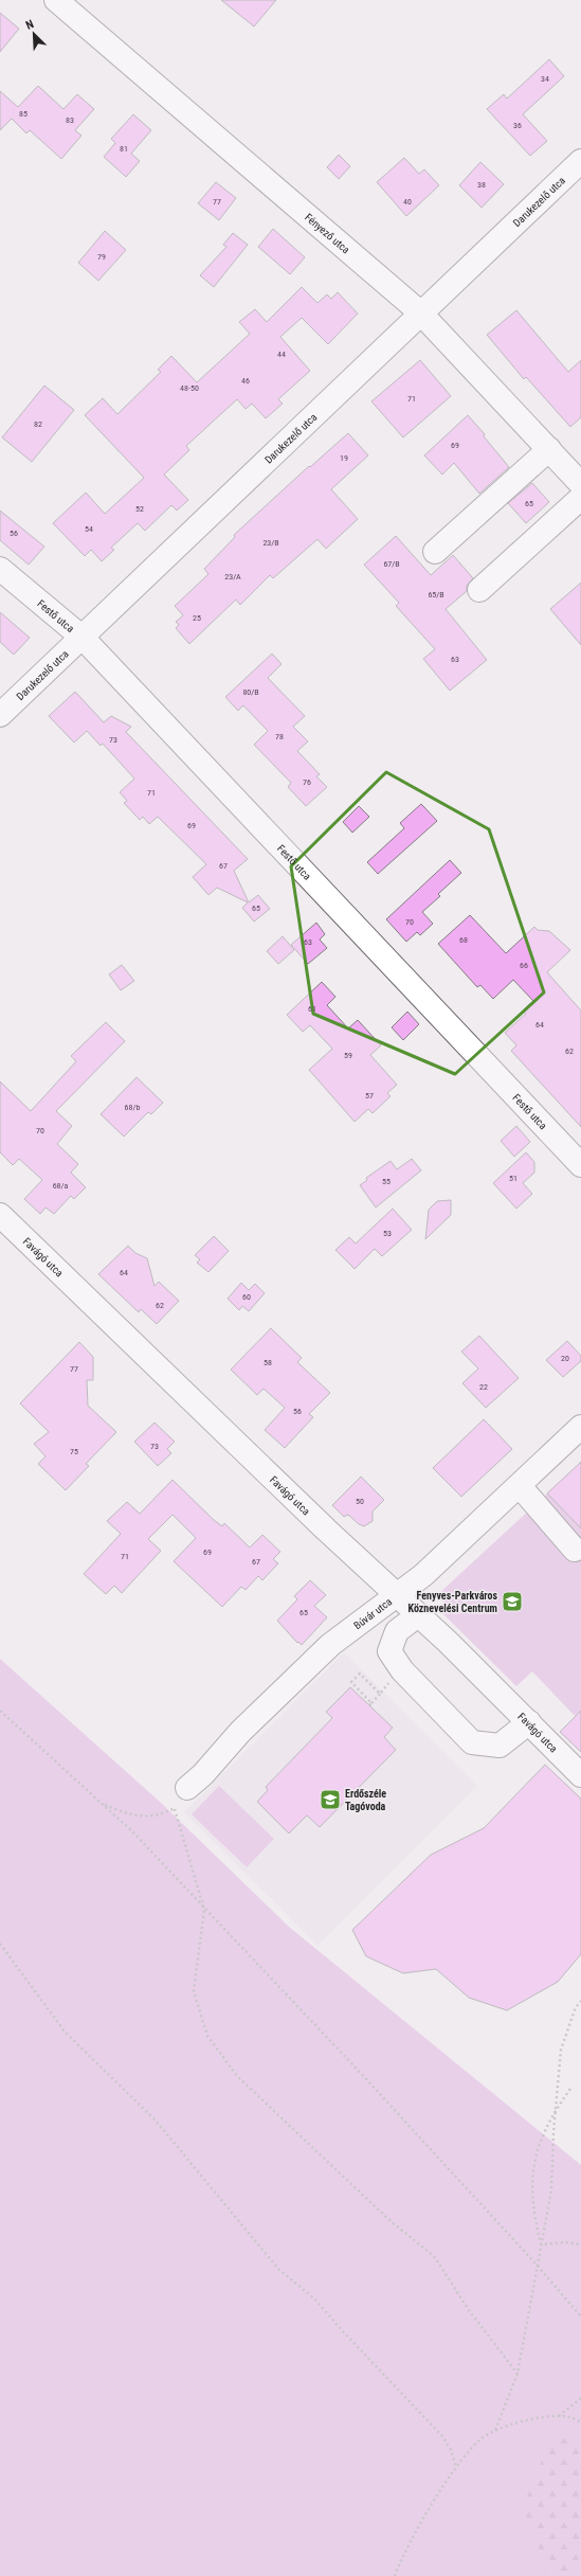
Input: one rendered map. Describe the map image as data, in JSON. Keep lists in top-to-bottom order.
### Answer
{
  "streets": {
    "street": [
      "Darukezelő utca",
      "Fényező utca",
      "Festő utca",
      "Favágó utca",
      "Búvár utca"
    ]
  },
  "crossings": [
    ["Darukezelő utca", "Fényező utca"],
    ["Darukezelő utca", "Festő utca"],
    ["Favágó utca", "Búvár utca"]
  ],
  "places": {
    "school or university": ["Fenyves-Parkváros Köznevelési Centrum", "Erdőszéle Tagóvoda"]
  },
  "house_numbers": [
    "34",
    "85",
    "83",
    "36",
    "81",
    "38",
    "77",
    "40",
    "79",
    "44",
    "46",
    "48-50",
    "71",
    "82",
    "69",
    "19",
    "65",
    "52",
    "54",
    "56",
    "23/B",
    "67/B",
    "23/A",
    "65/B",
    "25",
    "63",
    "80/B",
    "78",
    "73",
    "76",
    "71",
    "69",
    "67",
    "65",
    "70",
    "68",
    "63",
    "66",
    "61",
    "64",
    "62",
    "59",
    "57",
    "68/b",
    "70",
    "51",
    "55",
    "68/a",
    "53",
    "64",
    "60",
    "62",
    "20",
    "58",
    "77",
    "22",
    "56",
    "73",
    "75",
    "50",
    "69",
    "71",
    "67",
    "65"
  ],
  "north": "top left"
}
